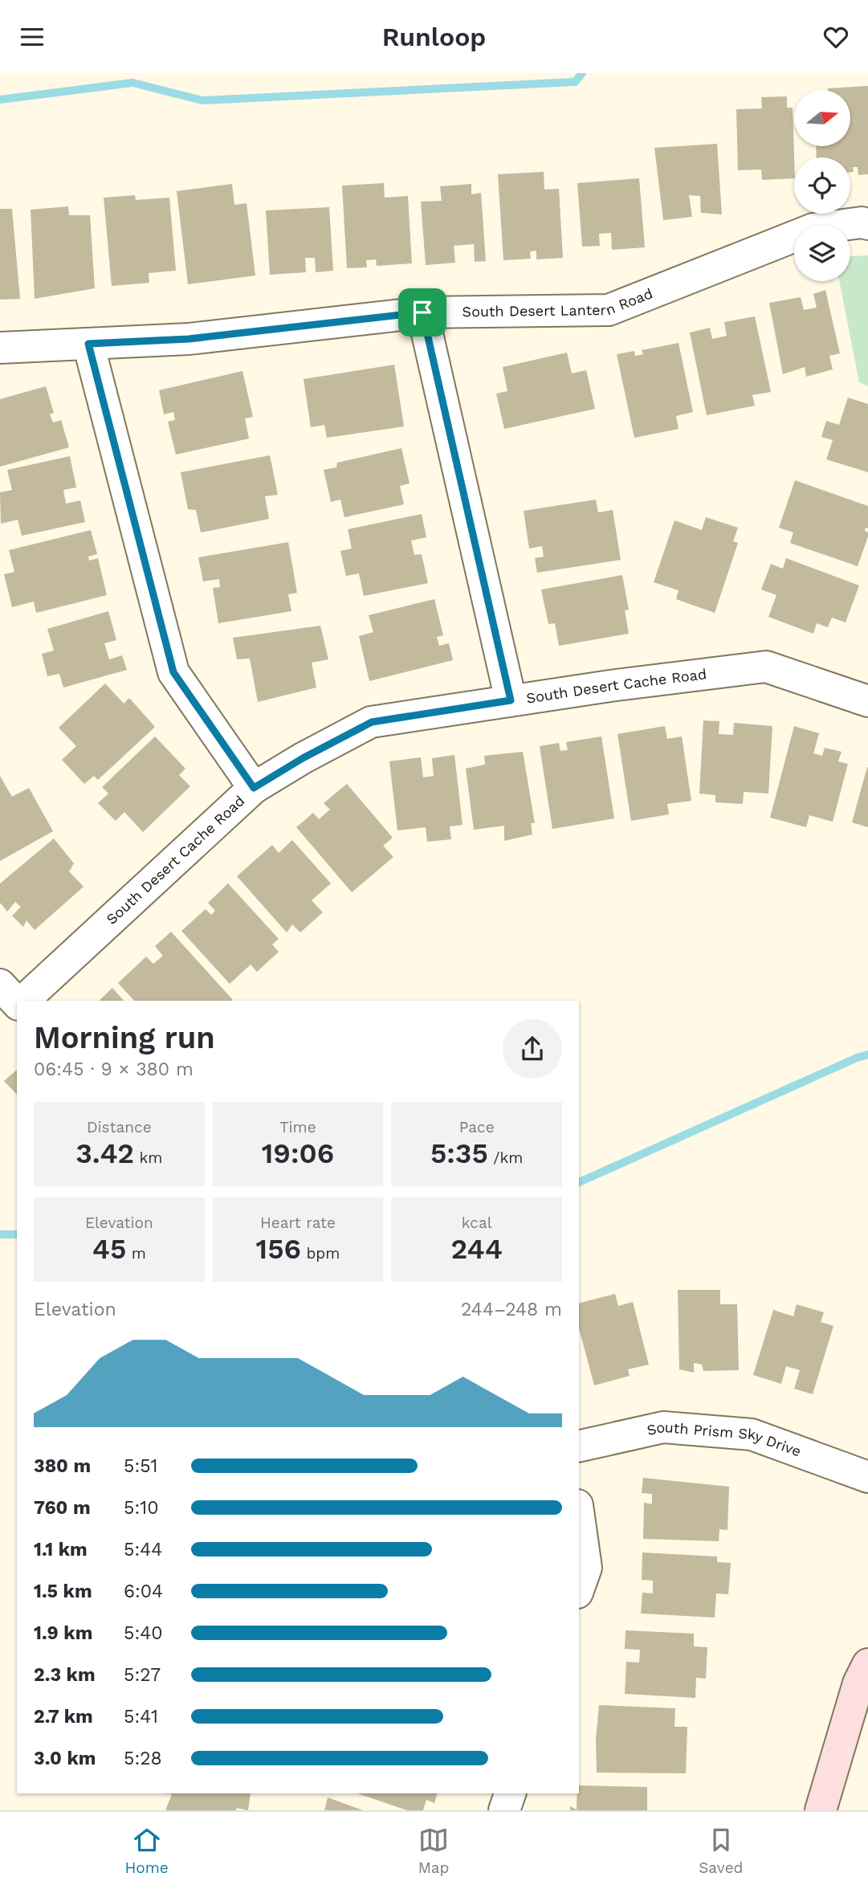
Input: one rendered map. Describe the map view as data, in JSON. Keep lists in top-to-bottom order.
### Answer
{
  "streets": {
    "street": ["South Desert Lantern Road", "South Desert Cache Road", "South Prism Sky Drive"]
  },
  "north": "right",
  "page": {
    "header": "Runloop",
    "heading": ["Morning run", "06:45 · 9 × 380 m"],
    "stats": [
      ["Distance", "3.42 km"],
      ["Time", "19:06"],
      ["Pace", "5:35 /km"],
      ["Elevation", "45 m"],
      ["Heart rate", "156 bpm"],
      ["kcal", "244"]
    ],
    "chart": ["Elevation", "244–248 m"],
    "list": [
      {
        "name": "380 m",
        "note": "5:51"
      },
      {
        "name": "760 m",
        "note": "5:10"
      },
      {
        "name": "1.1 km",
        "note": "5:44"
      },
      {
        "name": "1.5 km",
        "note": "6:04"
      },
      {
        "name": "1.9 km",
        "note": "5:40"
      },
      {
        "name": "2.3 km",
        "note": "5:27"
      },
      {
        "name": "2.7 km",
        "note": "5:41"
      },
      {
        "name": "3.0 km",
        "note": "5:28"
      }
    ],
    "tabs": ["Home", "Map", "Saved"]
  }
}
